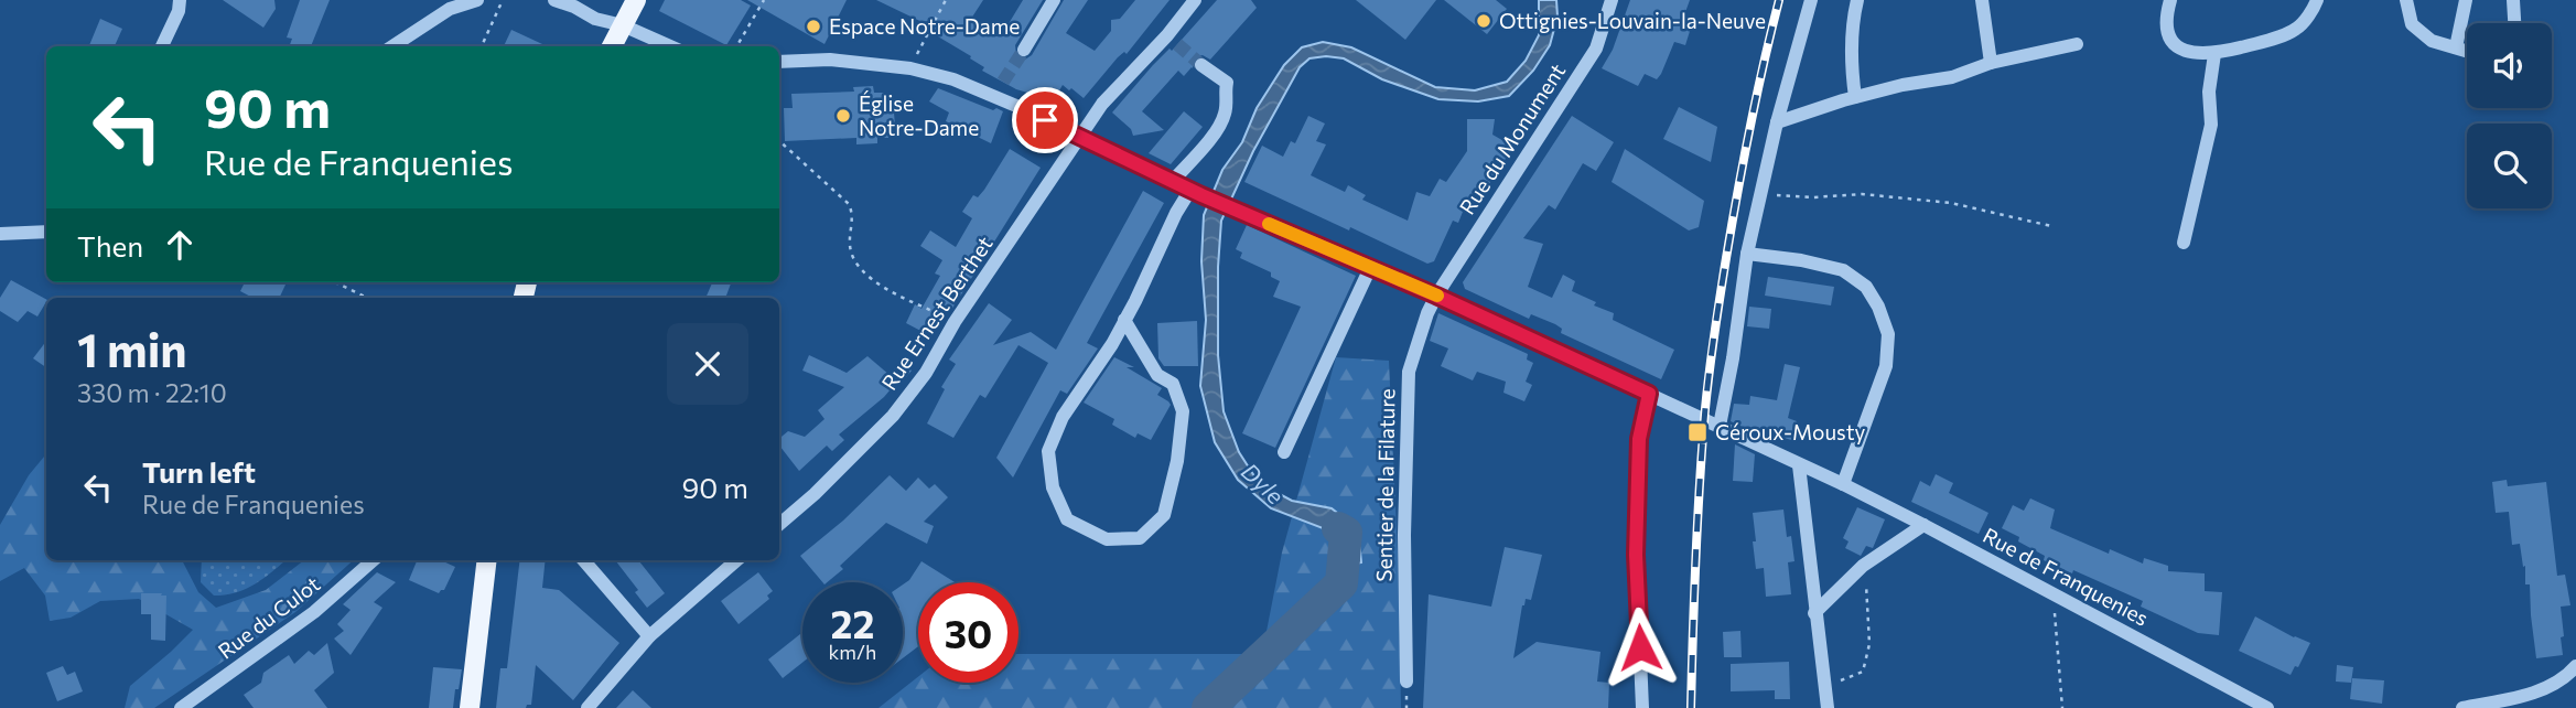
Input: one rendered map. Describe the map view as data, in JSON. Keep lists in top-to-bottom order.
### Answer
{
  "streets": {
    "street": [
      "Rue du Monument",
      "Rue Ernest Berthet",
      "Sentier de la Filature",
      "Rue de Franquenies",
      "Rue du Culot"
    ]
  },
  "crossings": [
    ["Rue du Monument", "Sentier de la Filature"],
    ["Rue du Monument", "Rue de Franquenies"],
    ["Rue Ernest Berthet", "Rue de Franquenies"],
    ["Sentier de la Filature", "Rue de Franquenies"]
  ],
  "water": ["Dyle"],
  "places": {
    "other": ["Ottignies-Louvain-la-Neuve", "Espace Notre-Dame", "Église Notre-Dame"],
    "transit": ["Céroux-Mousty"]
  },
  "page": {
    "turn": ["90 m", "Rue de Franquenies"],
    "then": "Then",
    "heading": ["1 min", "330 m · 22:10"],
    "list": [
      {
        "name": "Turn left",
        "note": "Rue de Franquenies",
        "value": "90 m"
      }
    ],
    "speed": "22 km/h",
    "limit": "30"
  }
}
